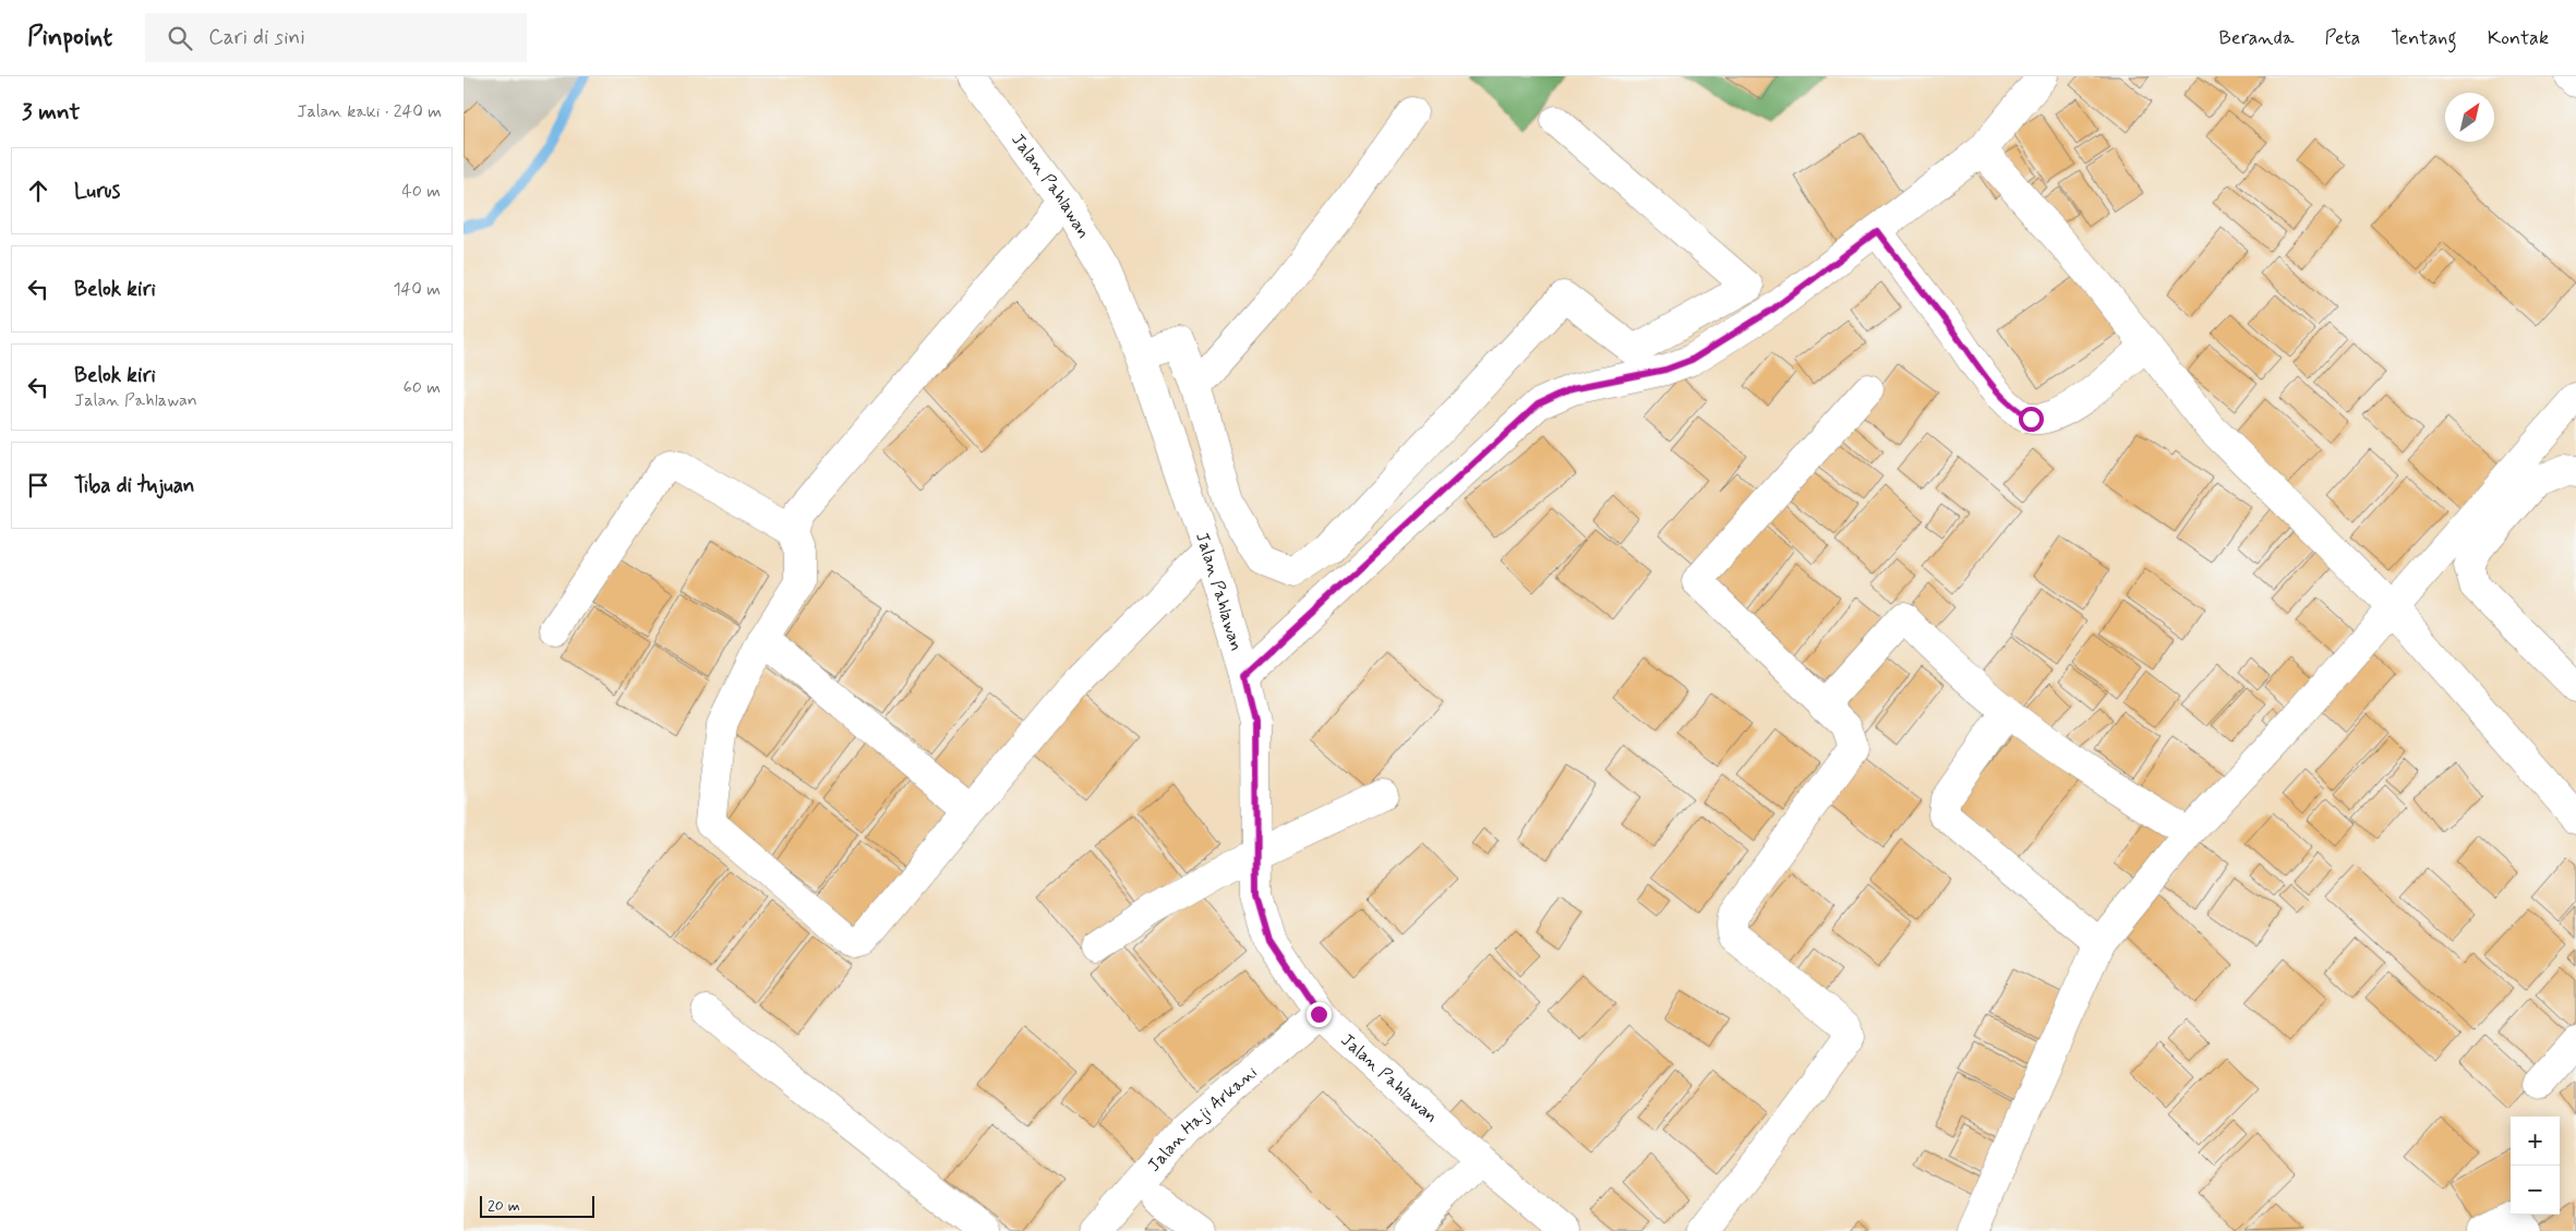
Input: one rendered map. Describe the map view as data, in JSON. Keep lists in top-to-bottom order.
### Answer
{
  "streets": {
    "street": ["Jalan Pahlawan", "Jalan Haji Arkani"]
  },
  "crossings": [
    ["Jalan Pahlawan", "Jalan Haji Arkani"]
  ],
  "scale_bar": "20 m",
  "north": "top right",
  "page": {
    "header": "Pinpoint",
    "search": "Cari di sini",
    "nav": [
      "Beranda",
      "Peta",
      "Tentang",
      "Kontak"
    ],
    "heading": ["3 mnt", "Jalan kaki · 240 m"],
    "list": [
      ["Lurus", "40 m"],
      ["Belok kiri", "140 m"],
      ["Belok kiri", "Jalan Pahlawan", "60 m"],
      "Tiba di tujuan"
    ],
    "map_buttons": ["+", "−"],
    "scale": "20 m"
  }
}
